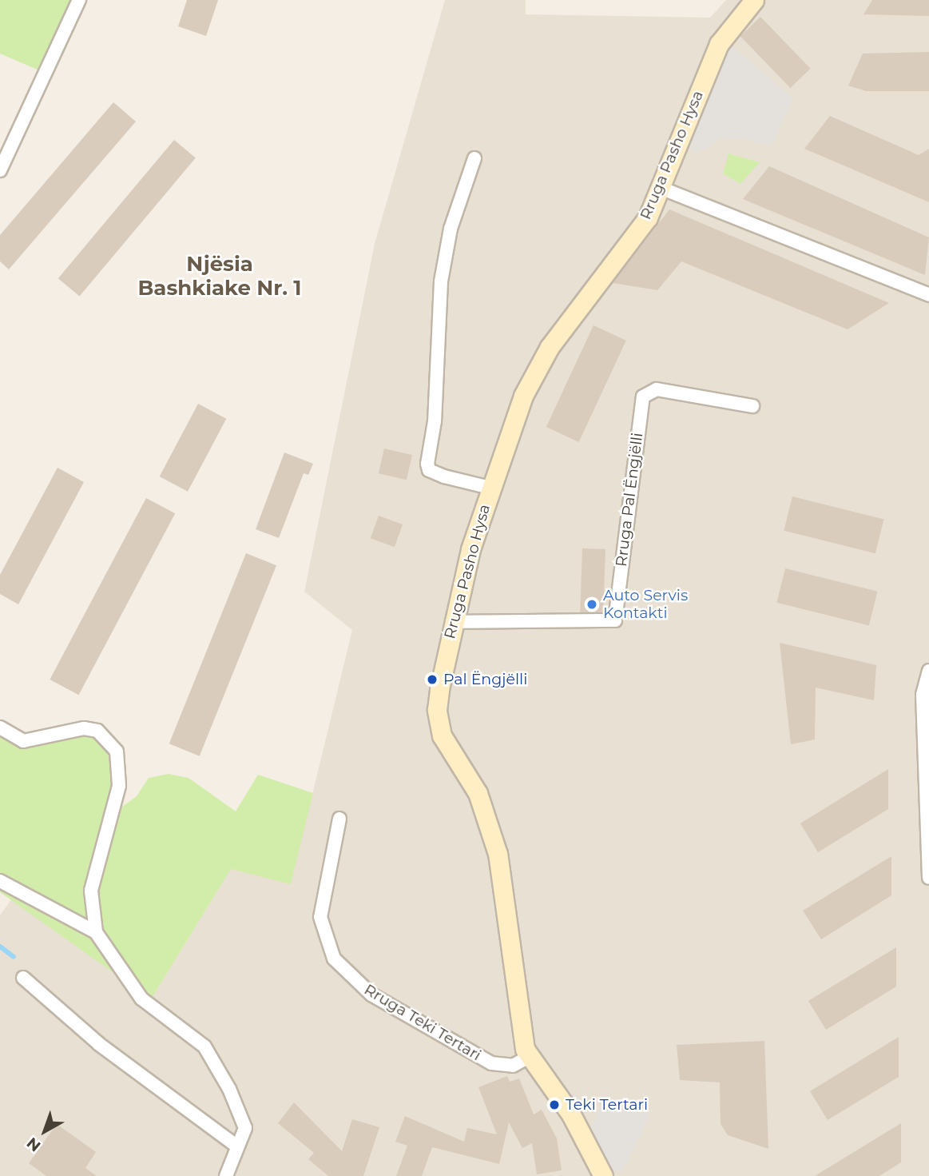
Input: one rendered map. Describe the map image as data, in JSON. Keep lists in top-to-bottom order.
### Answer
{
  "streets": {
    "main road": ["Rruga Pasho Hysa"],
    "street": ["Rruga Pal Ëngjëlli", "Rruga Teki Tertari"]
  },
  "crossings": [
    ["Rruga Pasho Hysa", "Rruga Pal Ëngjëlli"],
    ["Rruga Pasho Hysa", "Rruga Teki Tertari"]
  ],
  "districts": ["Njësia Bashkiake Nr. 1"],
  "places": ["Auto Servis Kontakti", "Pal Ëngjëlli", "Teki Tertari"],
  "north": "bottom left"
}
